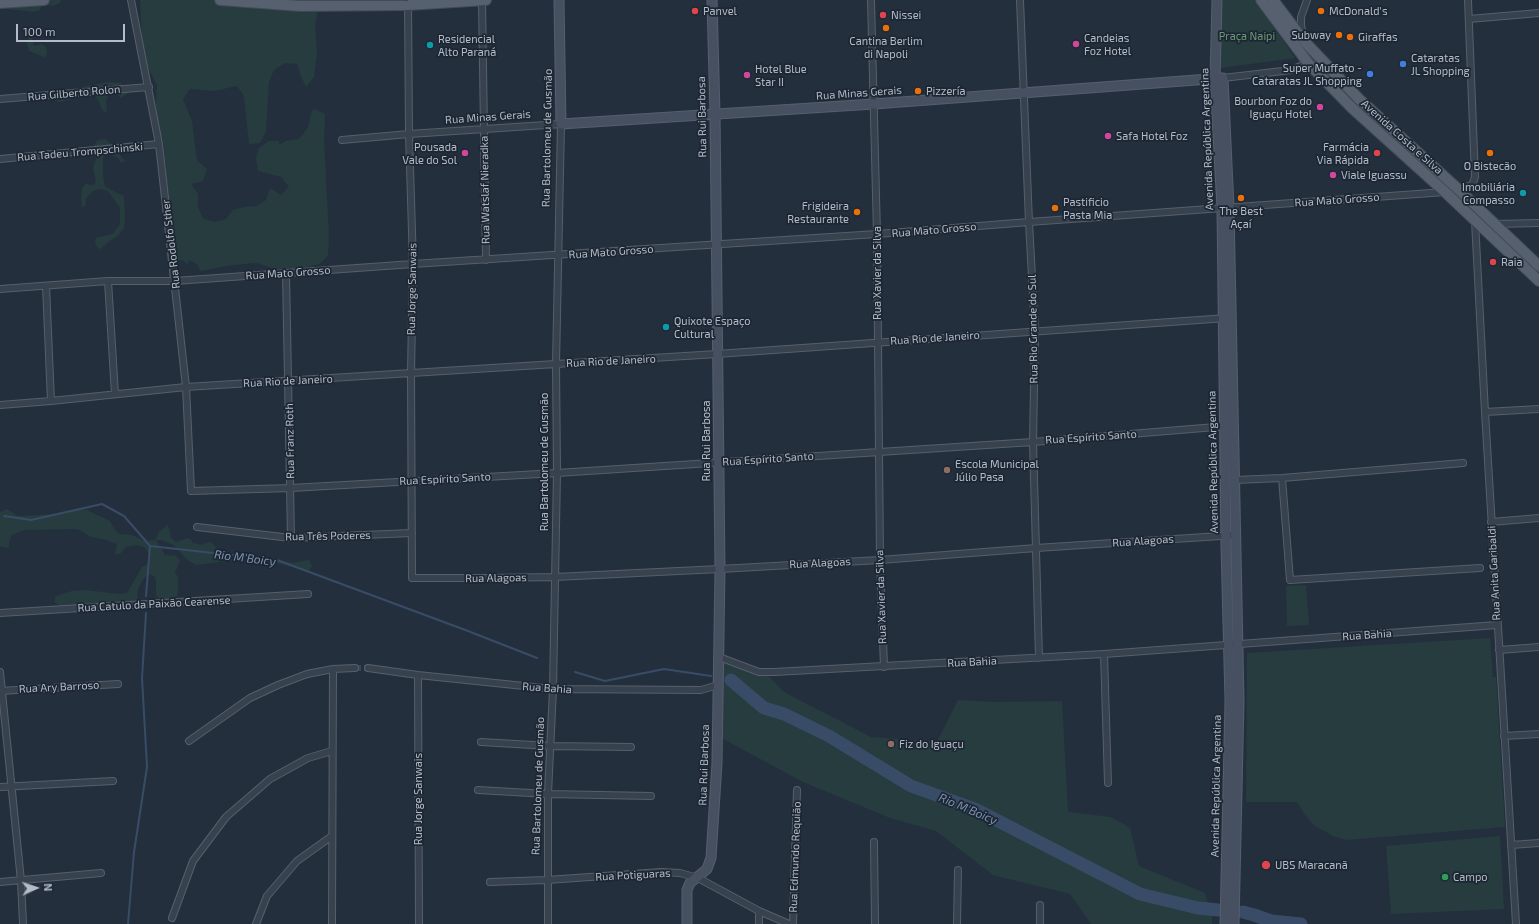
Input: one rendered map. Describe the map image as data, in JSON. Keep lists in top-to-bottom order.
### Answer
{
  "streets": {
    "main road": [
      "Rua Minas Gerais",
      "Rua Rui Barbosa",
      "Avenida Costa e Silva",
      "Rua Bartolomeu de Gusmão",
      "Avenida República Argentina"
    ],
    "street": [
      "Rua Gilberto Rolon",
      "Rua Tadeu Trompschinski",
      "Rua Watslaf Nieradka",
      "Rua Mato Grosso",
      "Rua Rodolfo Sther",
      "Rua Xavier da Silva",
      "Rua Jorge Sanwais",
      "Rua Rio Grande do Sul",
      "Rua Rio de Janeiro",
      "Rua Espírito Santo",
      "Rua Franz Roth",
      "Rua Três Poderes",
      "Rua Alagoas",
      "Rua Anita Garibaldi",
      "Rua Catulo da Paixão Cearense",
      "Rua Bahia",
      "Rua Ary Barroso",
      "Rua Edmundo Requião",
      "Rua Potiguaras"
    ]
  },
  "crossings": [
    ["Rua Gilberto Rolon", "Rua Rodolfo Sther"],
    ["Rua Minas Gerais", "Rua Rui Barbosa"],
    ["Rua Minas Gerais", "Avenida Costa e Silva"],
    ["Rua Minas Gerais", "Rua Bartolomeu de Gusmão"],
    ["Rua Minas Gerais", "Avenida República Argentina"],
    ["Rua Minas Gerais", "Rua Watslaf Nieradka"],
    ["Rua Minas Gerais", "Rua Xavier da Silva"],
    ["Rua Minas Gerais", "Rua Jorge Sanwais"],
    ["Rua Minas Gerais", "Rua Rio Grande do Sul"],
    ["Rua Rui Barbosa", "Rua Mato Grosso"],
    ["Rua Rui Barbosa", "Rua Rio de Janeiro"],
    ["Rua Rui Barbosa", "Rua Espírito Santo"],
    ["Rua Rui Barbosa", "Rua Alagoas"],
    ["Rua Rui Barbosa", "Rua Bahia"],
    ["Rua Rui Barbosa", "Rua Potiguaras"],
    ["Avenida Costa e Silva", "Rua Mato Grosso"],
    ["Avenida Costa e Silva", "Rua Anita Garibaldi"],
    ["Rua Bartolomeu de Gusmão", "Rua Mato Grosso"],
    ["Rua Bartolomeu de Gusmão", "Rua Rio de Janeiro"],
    ["Rua Bartolomeu de Gusmão", "Rua Espírito Santo"],
    ["Rua Bartolomeu de Gusmão", "Rua Alagoas"],
    ["Rua Bartolomeu de Gusmão", "Rua Bahia"],
    ["Rua Bartolomeu de Gusmão", "Rua Potiguaras"],
    ["Avenida República Argentina", "Rua Mato Grosso"],
    ["Avenida República Argentina", "Rua Rio de Janeiro"],
    ["Avenida República Argentina", "Rua Espírito Santo"],
    ["Avenida República Argentina", "Rua Alagoas"],
    ["Avenida República Argentina", "Rua Bahia"],
    ["Rua Tadeu Trompschinski", "Rua Rodolfo Sther"],
    ["Rua Watslaf Nieradka", "Rua Mato Grosso"],
    ["Rua Mato Grosso", "Rua Rodolfo Sther"],
    ["Rua Mato Grosso", "Rua Xavier da Silva"],
    ["Rua Mato Grosso", "Rua Jorge Sanwais"],
    ["Rua Mato Grosso", "Rua Rio Grande do Sul"],
    ["Rua Mato Grosso", "Rua Franz Roth"],
    ["Rua Rodolfo Sther", "Rua Rio de Janeiro"],
    ["Rua Rodolfo Sther", "Rua Espírito Santo"],
    ["Rua Xavier da Silva", "Rua Rio de Janeiro"],
    ["Rua Xavier da Silva", "Rua Espírito Santo"],
    ["Rua Xavier da Silva", "Rua Alagoas"],
    ["Rua Xavier da Silva", "Rua Bahia"],
    ["Rua Jorge Sanwais", "Rua Rio de Janeiro"],
    ["Rua Jorge Sanwais", "Rua Espírito Santo"],
    ["Rua Jorge Sanwais", "Rua Três Poderes"],
    ["Rua Jorge Sanwais", "Rua Alagoas"],
    ["Rua Jorge Sanwais", "Rua Bahia"],
    ["Rua Rio Grande do Sul", "Rua Rio de Janeiro"],
    ["Rua Rio Grande do Sul", "Rua Espírito Santo"],
    ["Rua Rio Grande do Sul", "Rua Alagoas"],
    ["Rua Rio Grande do Sul", "Rua Bahia"],
    ["Rua Rio de Janeiro", "Rua Franz Roth"],
    ["Rua Espírito Santo", "Rua Franz Roth"],
    ["Rua Franz Roth", "Rua Três Poderes"],
    ["Rua Anita Garibaldi", "Rua Bahia"]
  ],
  "water": ["Rio M'Boicy"],
  "parks": ["Praça Naipi"],
  "places": [
    "Panvel",
    "McDonald's",
    "Nissei",
    "Cantina Berlim di Napoli",
    "Subway",
    "Giraffas",
    "Candeias Foz Hotel",
    "Residencial Alto Paraná",
    "Cataratas JL Shopping",
    "Super Muffato - Cataratas JL Shopping",
    "Hotel Blue Star II",
    "Pizzería",
    "Bourbon Foz do Iguaçu Hotel",
    "Safa Hotel Foz",
    "Pousada Vale do Sol",
    "Farmácia Via Rápida",
    "O Bistecão",
    "Viale Iguassu",
    "Imobiliária Compasso",
    "The Best Açaí",
    "Pastificio Pasta Mia",
    "Frigideira Restaurante",
    "Raia",
    "Quixote Espaço Cultural",
    "Escola Municipal Júlio Pasa",
    "Fiz do Iguaçu",
    "UBS Maracanã",
    "Campo"
  ],
  "scale_bar": "100 m",
  "north": "right"
}
